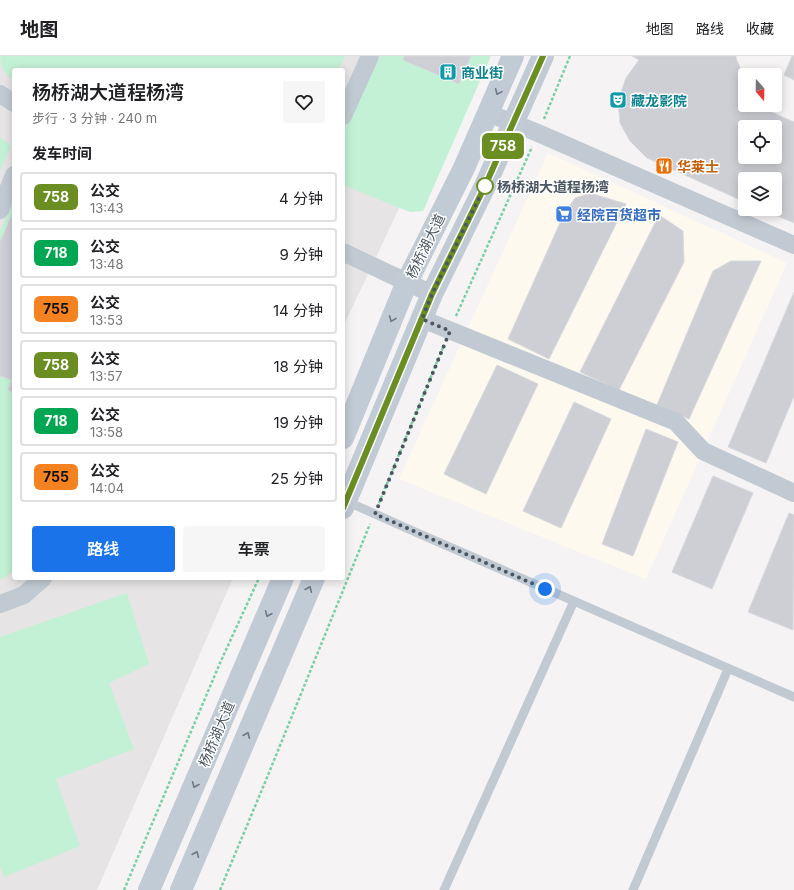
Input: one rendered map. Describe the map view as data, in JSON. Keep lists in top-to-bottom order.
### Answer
{
  "streets": {
    "main road": ["杨桥湖大道"]
  },
  "places": {
    "building": ["商业街"],
    "theatre": ["藏龙影院"],
    "restaurant": ["华莱士"],
    "other": ["杨桥湖大道程杨湾"],
    "supermarket": ["经院百货超市"]
  },
  "lines": ["bus line 758"],
  "north": "bottom",
  "page": {
    "header": "地图",
    "nav": ["地图", "路线", "收藏"],
    "on_map": "758",
    "heading": [
      ["杨桥湖大道程杨湾", "步行 · 3 分钟 · 240 m"],
      "发车时间"
    ],
    "list": [
      {
        "mark": "758",
        "name": "公交",
        "note": "13:43",
        "value": "4 分钟"
      },
      {
        "mark": "718",
        "name": "公交",
        "note": "13:48",
        "value": "9 分钟"
      },
      {
        "mark": "755",
        "name": "公交",
        "note": "13:53",
        "value": "14 分钟"
      },
      {
        "mark": "758",
        "name": "公交",
        "note": "13:57",
        "value": "18 分钟"
      },
      {
        "mark": "718",
        "name": "公交",
        "note": "13:58",
        "value": "19 分钟"
      },
      {
        "mark": "755",
        "name": "公交",
        "note": "14:04",
        "value": "25 分钟"
      }
    ],
    "buttons": ["路线", "车票"]
  }
}
